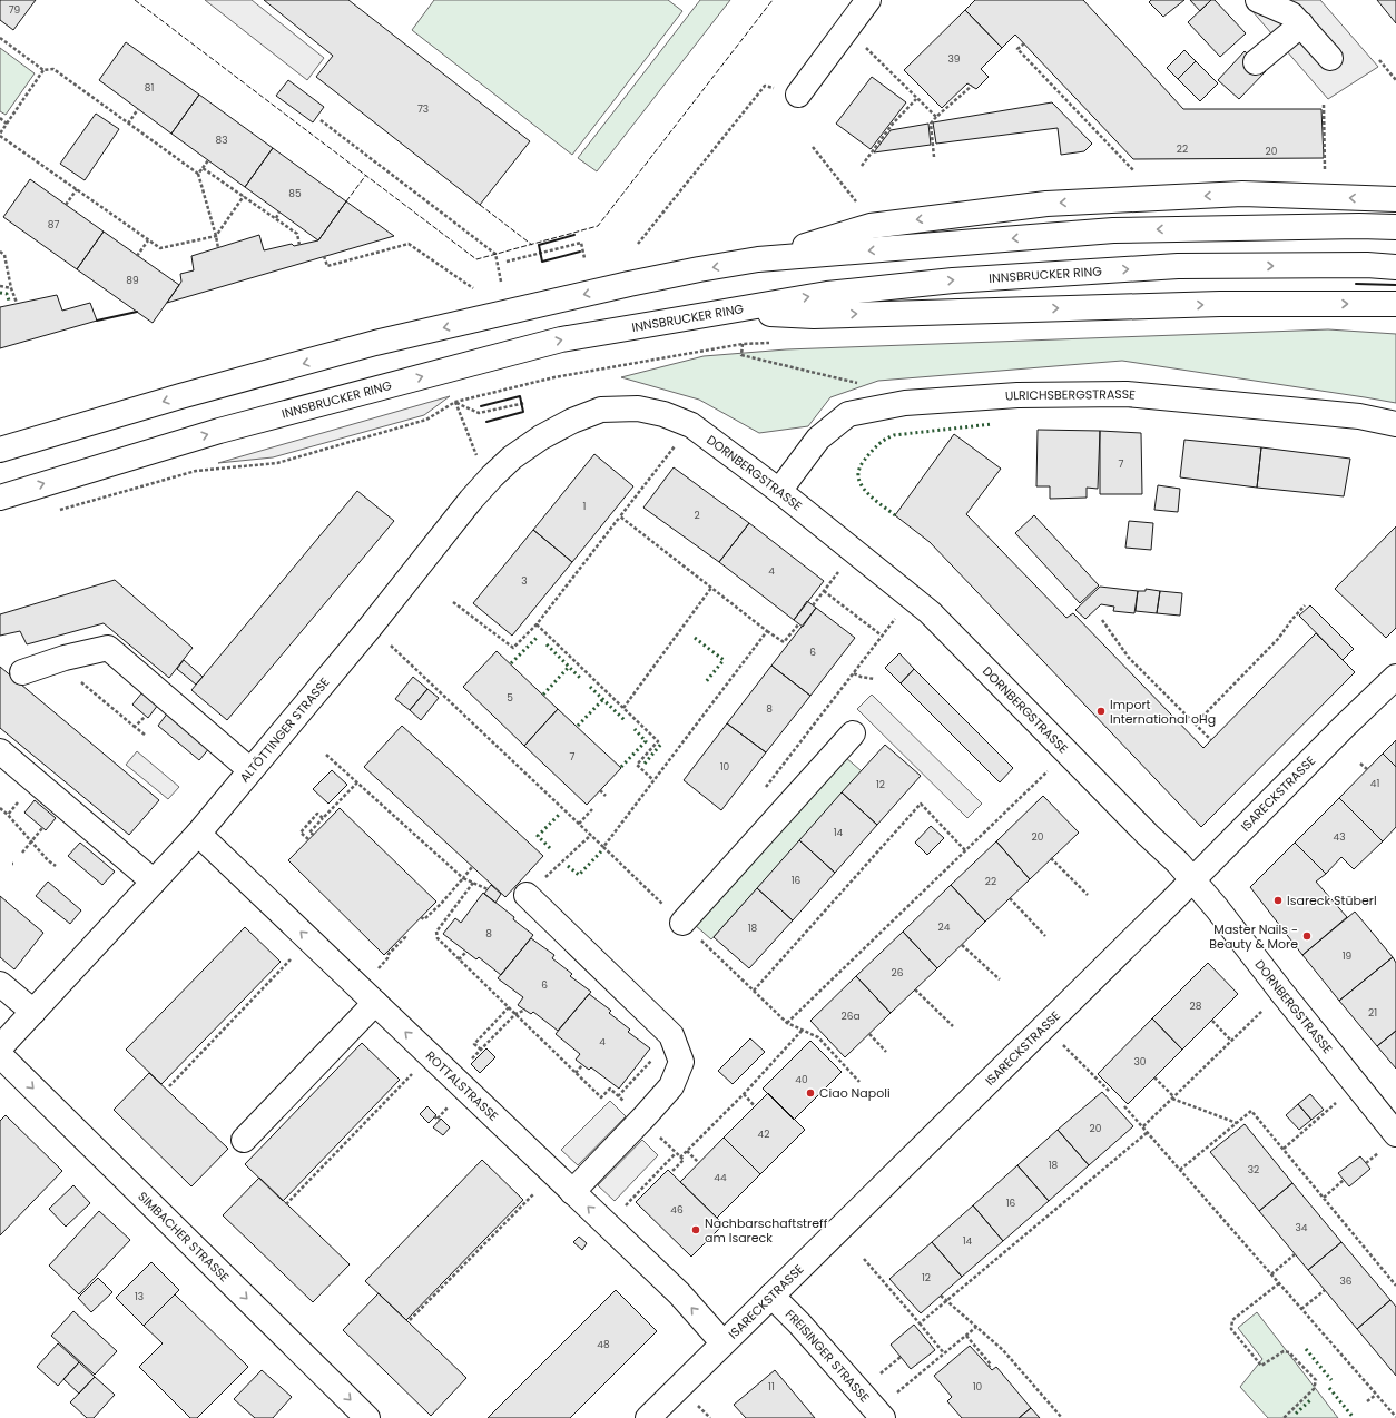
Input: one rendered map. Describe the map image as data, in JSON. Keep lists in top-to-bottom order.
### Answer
{
  "streets": {
    "main road": [
      "INNSBRUCKER RING",
      "ULRICHSBERGSTRASSE",
      "DORNBERGSTRASSE",
      "ALTÖTTINGER STRASSE",
      "ISARECKSTRASSE",
      "ROTTALSTRASSE",
      "SIMBACHER STRASSE",
      "FREISINGER STRASSE"
    ]
  },
  "crossings": [
    ["ULRICHSBERGSTRASSE", "DORNBERGSTRASSE"],
    ["DORNBERGSTRASSE", "ALTÖTTINGER STRASSE"],
    ["DORNBERGSTRASSE", "ISARECKSTRASSE"],
    ["ALTÖTTINGER STRASSE", "ROTTALSTRASSE"],
    ["ISARECKSTRASSE", "ROTTALSTRASSE"],
    ["ISARECKSTRASSE", "FREISINGER STRASSE"]
  ],
  "one_way": ["ROTTALSTRASSE", "SIMBACHER STRASSE"],
  "places": [
    "Import International oHg",
    "Isareck Stüberl",
    "Master Nails - Beauty & More",
    "Ciao Napoli",
    "Nachbarschaftstreff am Isareck"
  ],
  "house_numbers": [
    "79",
    "39",
    "81",
    "73",
    "83",
    "22",
    "20",
    "85",
    "87",
    "89",
    "7",
    "1",
    "2",
    "4",
    "3",
    "6",
    "5",
    "8",
    "7",
    "10",
    "41",
    "12",
    "14",
    "20",
    "43",
    "16",
    "22",
    "24",
    "18",
    "8",
    "19",
    "26",
    "6",
    "28",
    "21",
    "26a",
    "4",
    "30",
    "40",
    "20",
    "42",
    "18",
    "32",
    "44",
    "16",
    "46",
    "34",
    "14",
    "12",
    "36",
    "13",
    "48",
    "11",
    "10"
  ]
}
